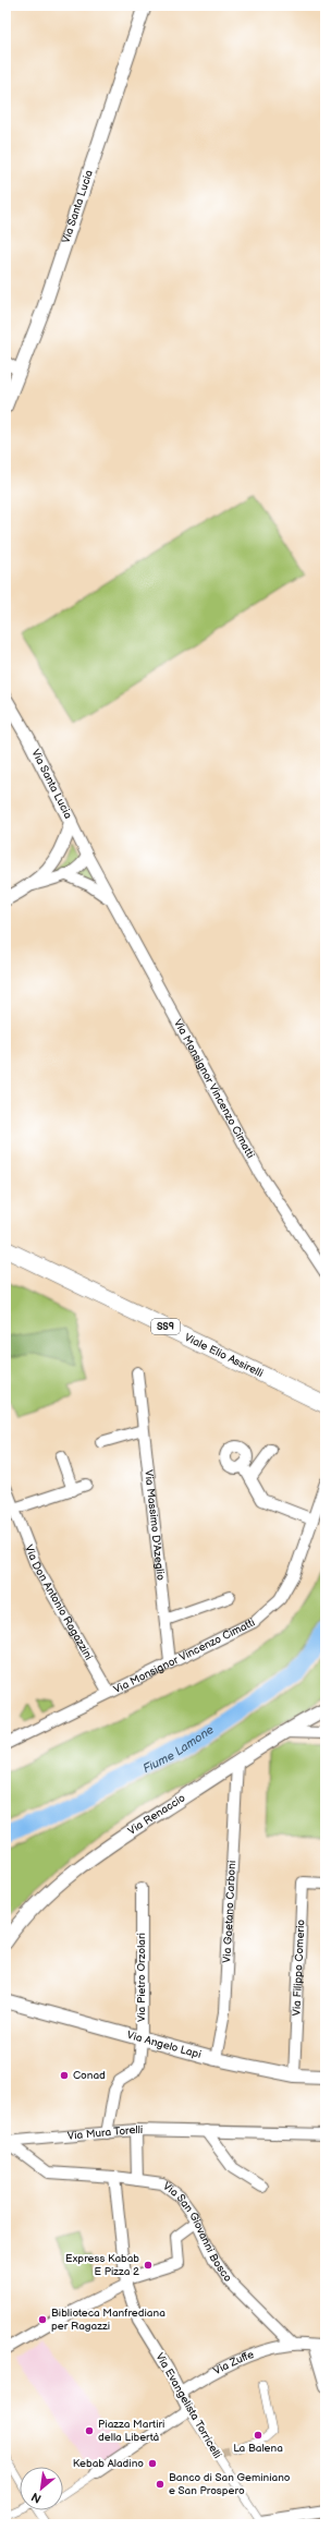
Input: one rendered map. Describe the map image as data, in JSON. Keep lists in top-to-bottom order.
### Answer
{
  "streets": {
    "main road": ["SS9", "Viale Elio Assirelli"],
    "street": [
      "Via Santa Lucia",
      "Via Monsignor Vincenzo Cimatti",
      "Via Massimo D'Azeglio",
      "Via Don Antonio Ragazzini",
      "Via Renaccio",
      "Via Gaetano Carboni",
      "Via Filippo Comerio",
      "Via Pietro Orzolari",
      "Via Angelo Lapi",
      "Via Mura Torelli",
      "Via San Giovanni Bosco",
      "Via Zuffe",
      "Via Evangelista Torricelli"
    ]
  },
  "crossings": [
    ["Via Santa Lucia", "Via Monsignor Vincenzo Cimatti"],
    ["Via Monsignor Vincenzo Cimatti", "Via Massimo D'Azeglio"],
    ["Via Monsignor Vincenzo Cimatti", "Via Don Antonio Ragazzini"],
    ["Via Renaccio", "Via Gaetano Carboni"],
    ["Via Gaetano Carboni", "Via Angelo Lapi"],
    ["Via Filippo Comerio", "Via Angelo Lapi"],
    ["Via Pietro Orzolari", "Via Angelo Lapi"],
    ["Via Pietro Orzolari", "Via Mura Torelli"],
    ["Via Mura Torelli", "Via San Giovanni Bosco"],
    ["Via San Giovanni Bosco", "Via Zuffe"],
    ["Via San Giovanni Bosco", "Via Evangelista Torricelli"],
    ["Via Zuffe", "Via Evangelista Torricelli"]
  ],
  "water": ["Fiume Lamone"],
  "places": [
    "Conad",
    "Express Kabab E Pizza 2",
    "Biblioteca Manfrediana per Ragazzi",
    "Piazza Martiri della Libertà",
    "La Balena",
    "Kebab Aladino",
    "Banco di San Geminiano e San Prospero"
  ],
  "north": "bottom left"
}
